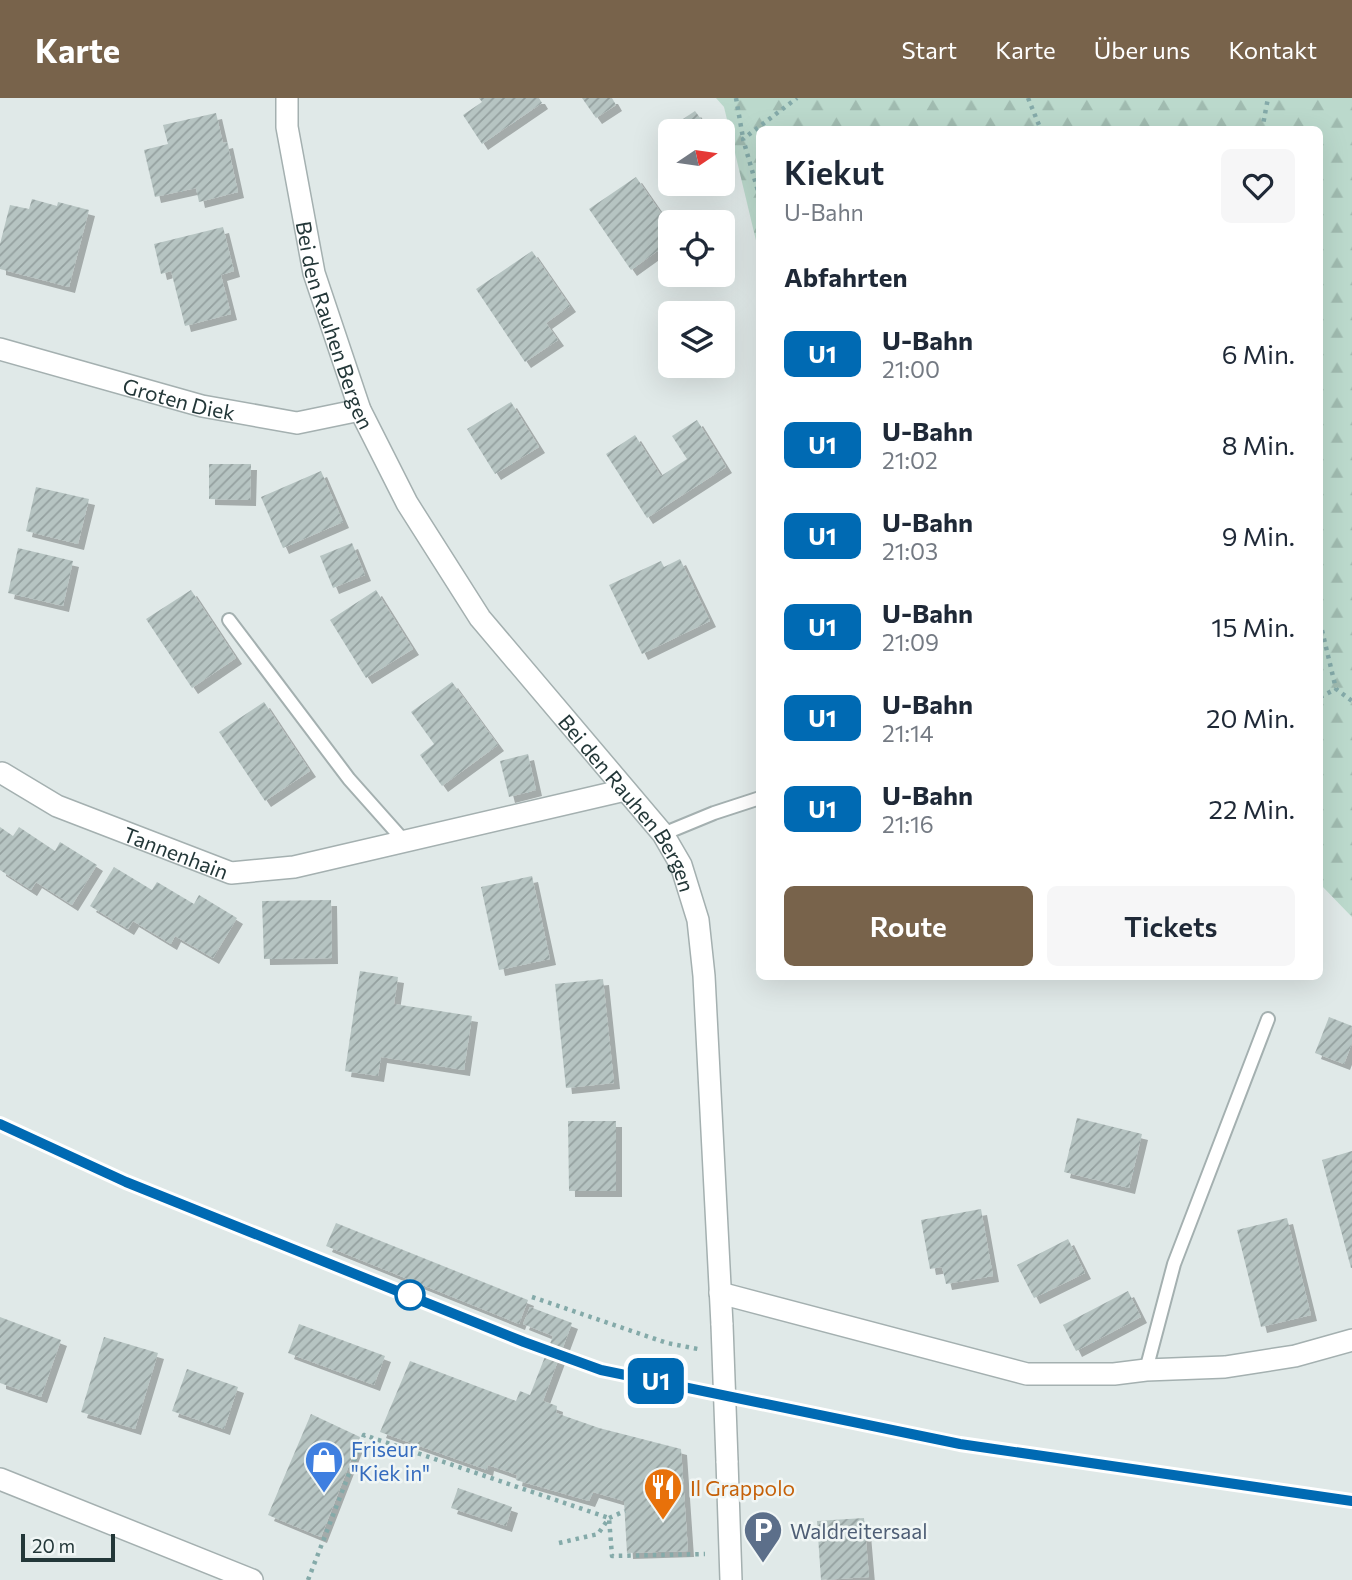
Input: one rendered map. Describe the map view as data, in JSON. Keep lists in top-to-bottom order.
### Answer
{
  "streets": {
    "street": ["Bei den Rauhen Bergen", "Groten Diek", "Tannenhain"]
  },
  "crossings": [
    ["Bei den Rauhen Bergen", "Groten Diek"],
    ["Bei den Rauhen Bergen", "Tannenhain"]
  ],
  "places": {
    "shop": ["Friseur \"Kiek in\""],
    "restaurant": ["Il Grappolo"],
    "parking": ["Waldreitersaal"]
  },
  "lines": ["metro line U1"],
  "scale_bar": "20 m",
  "north": "right",
  "page": {
    "header": "Karte",
    "nav": [
      "Start",
      "Karte",
      "Über uns",
      "Kontakt"
    ],
    "on_map": "U1",
    "heading": [
      ["Kiekut", "U-Bahn"],
      "Abfahrten"
    ],
    "list": [
      {
        "mark": "U1",
        "name": "U-Bahn",
        "note": "21:00",
        "value": "6 Min."
      },
      {
        "mark": "U1",
        "name": "U-Bahn",
        "note": "21:02",
        "value": "8 Min."
      },
      {
        "mark": "U1",
        "name": "U-Bahn",
        "note": "21:03",
        "value": "9 Min."
      },
      {
        "mark": "U1",
        "name": "U-Bahn",
        "note": "21:09",
        "value": "15 Min."
      },
      {
        "mark": "U1",
        "name": "U-Bahn",
        "note": "21:14",
        "value": "20 Min."
      },
      {
        "mark": "U1",
        "name": "U-Bahn",
        "note": "21:16",
        "value": "22 Min."
      }
    ],
    "buttons": ["Route", "Tickets"],
    "scale": "20 m"
  }
}
